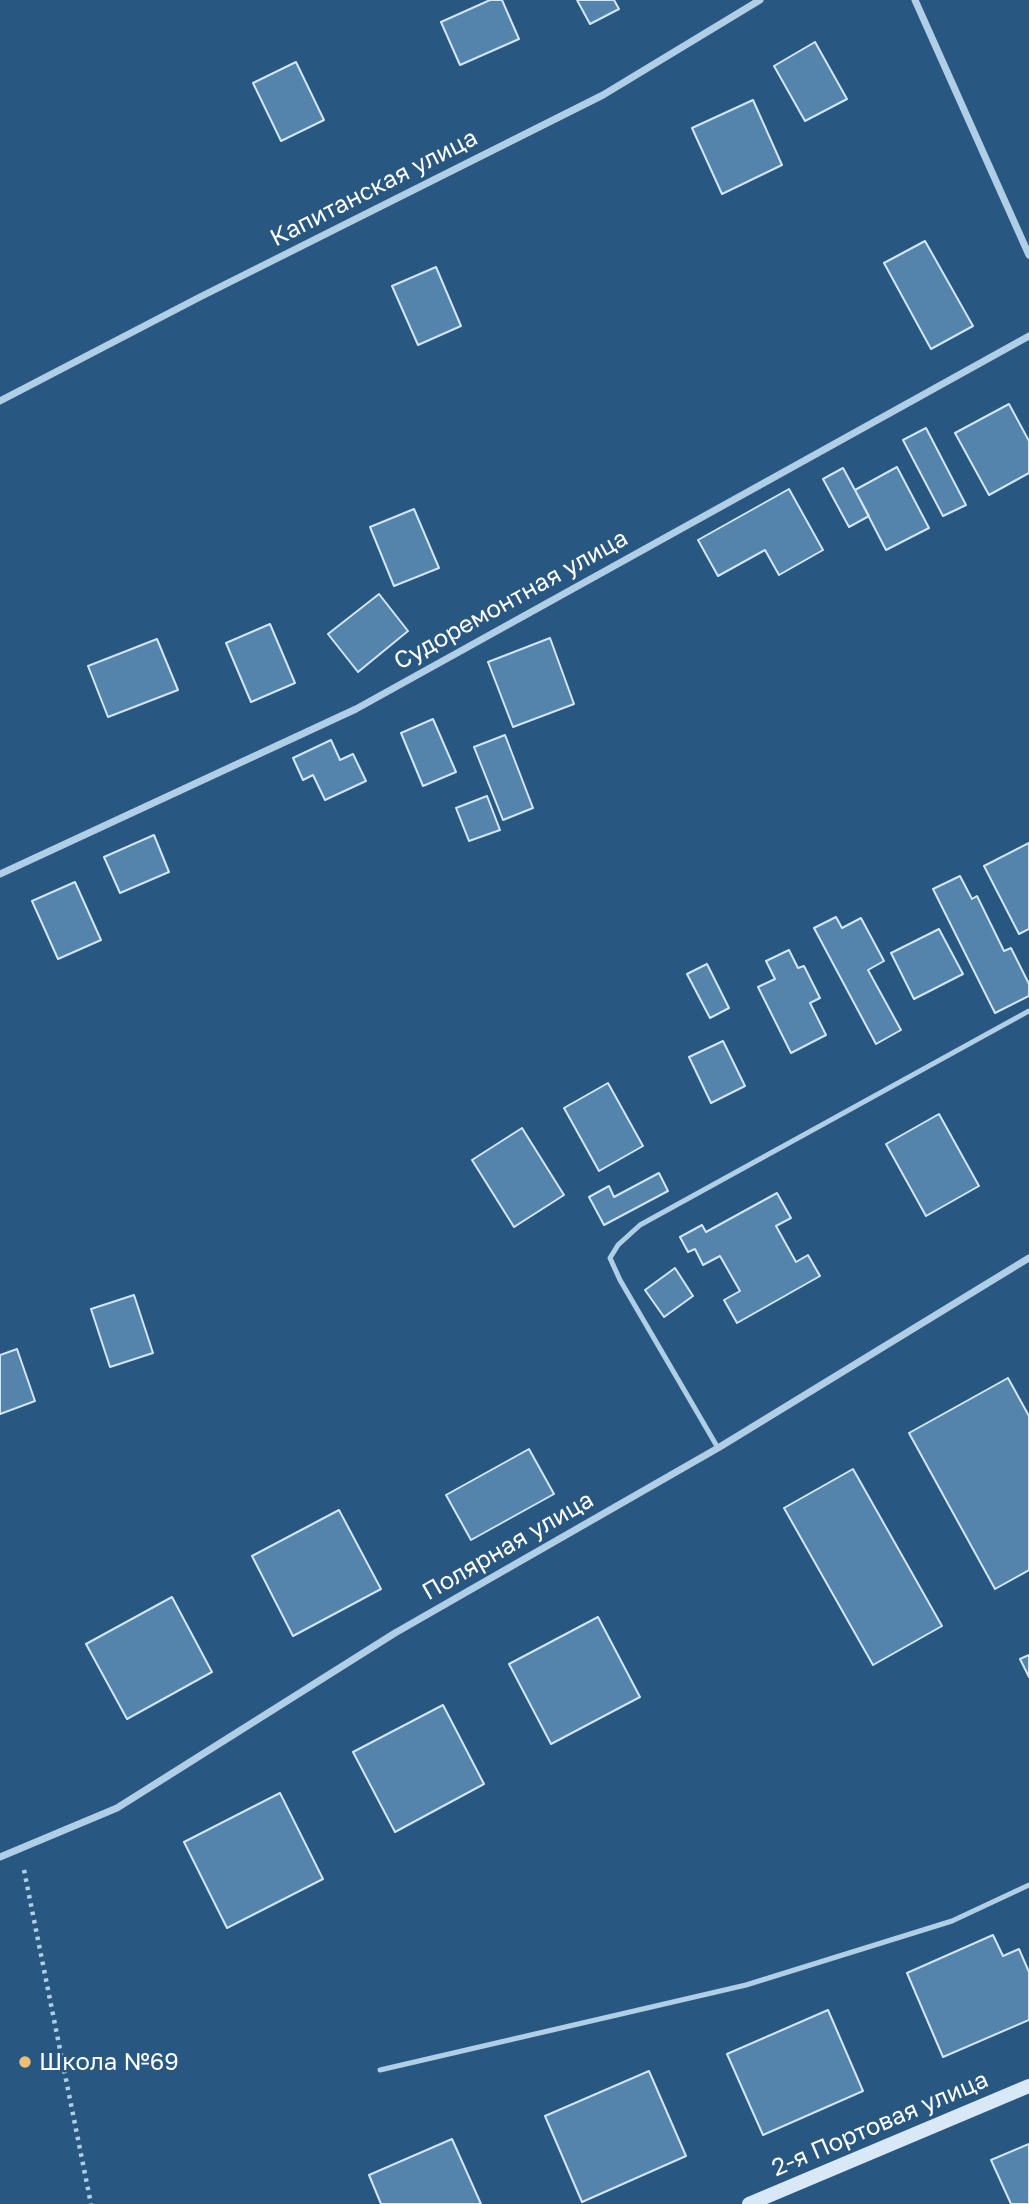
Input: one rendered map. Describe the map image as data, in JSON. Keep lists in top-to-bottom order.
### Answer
{
  "streets": {
    "street": [
      "Капитанская улица",
      "Судоремонтная улица",
      "Полярная улица",
      "2-я Портовая улица"
    ]
  },
  "places": ["Школа №69"]
}
